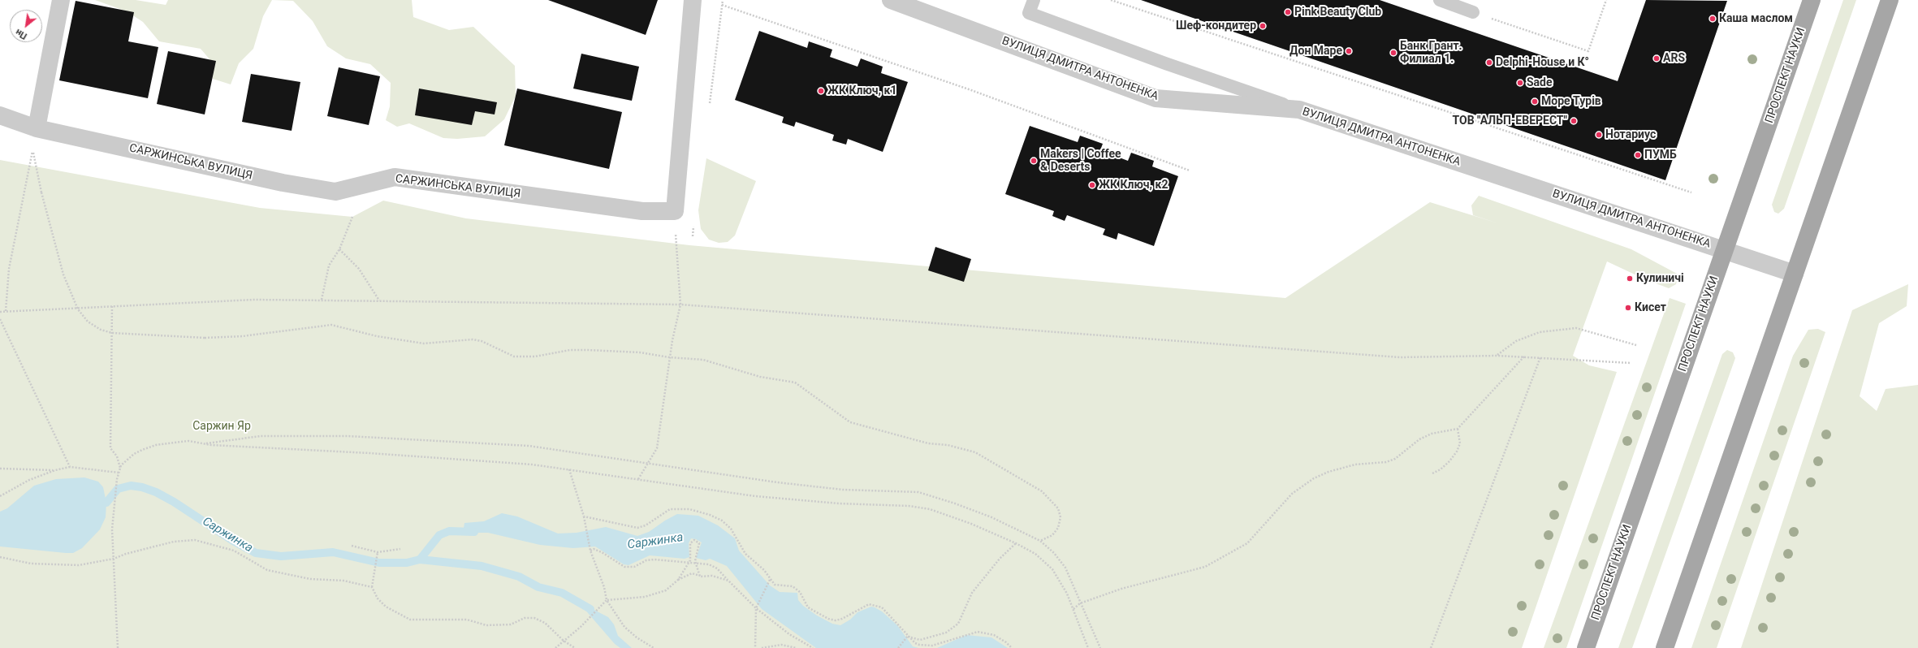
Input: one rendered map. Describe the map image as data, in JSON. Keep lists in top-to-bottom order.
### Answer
{
  "streets": {
    "main road": ["ПРОСПЕКТ НАУКИ"],
    "street": ["ВУЛИЦЯ ДМИТРА АНТОНЕНКА", "САРЖИНСЬКА ВУЛИЦЯ"]
  },
  "crossings": [
    ["ВУЛИЦЯ ДМИТРА АНТОНЕНКА", "ПРОСПЕКТ НАУКИ"]
  ],
  "water": ["Саржинка"],
  "parks": ["Саржин Яр"],
  "places": [
    "Pink Beauty Club",
    "Каша маслом",
    "Шеф-кондитер",
    "Дон Маре",
    "Банк Грант. Филиал 1.",
    "ARS",
    "Delphi-House и К°",
    "Sade",
    "ЖК Ключ, к1",
    "Море Турів",
    "ТОВ \"АЛЬП-ЕВЕРЕСТ\"",
    "Нотариус",
    "ПУМБ",
    "Makers | Coffee & Deserts",
    "ЖК Ключ, к2",
    "Кулиничі",
    "Кисет"
  ],
  "north": "bottom left"
}
